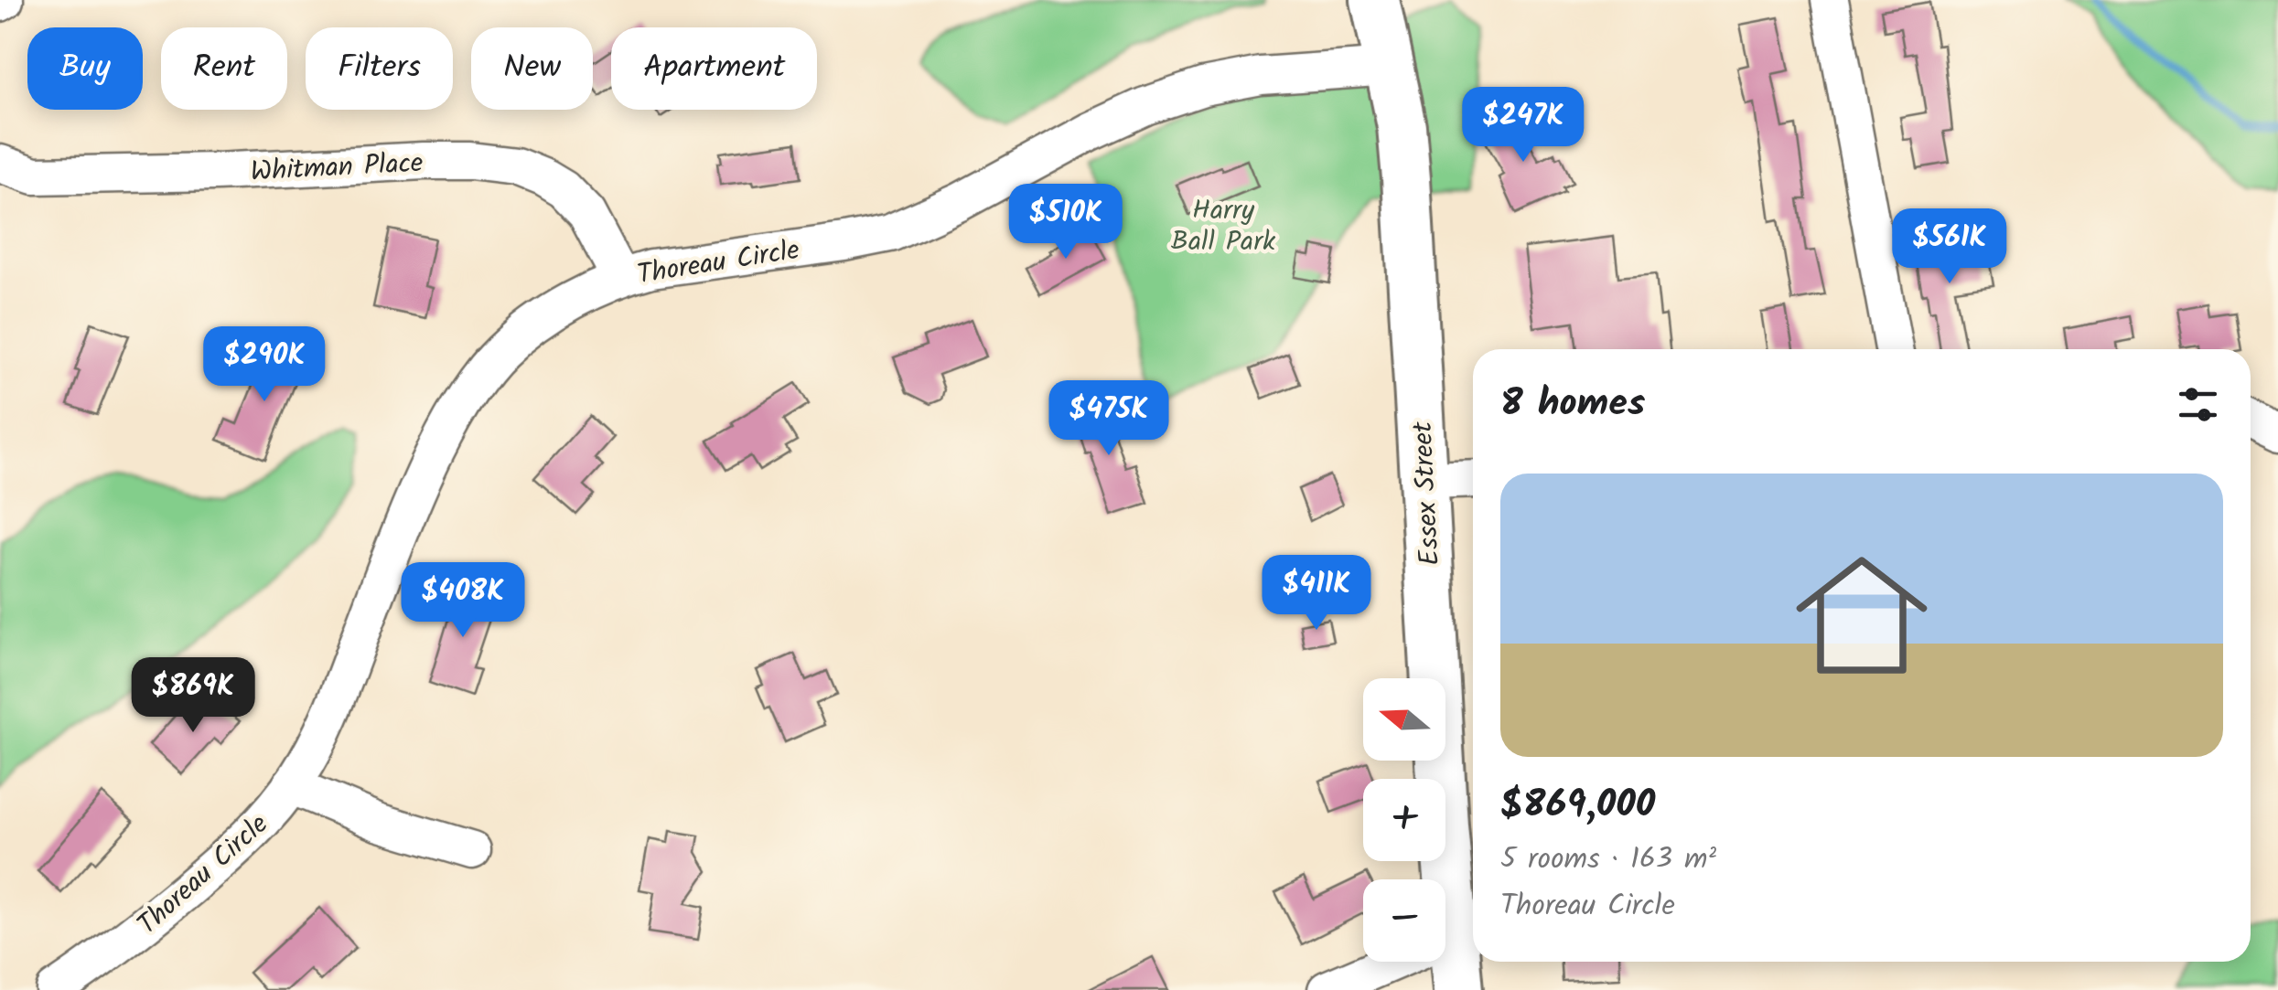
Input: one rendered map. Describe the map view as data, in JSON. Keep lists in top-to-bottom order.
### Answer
{
  "streets": {
    "main road": ["Essex Street"],
    "street": ["Whitman Place", "Thoreau Circle"]
  },
  "crossings": [
    ["Whitman Place", "Thoreau Circle"],
    ["Thoreau Circle", "Essex Street"]
  ],
  "parks": ["Harry Ball Park"],
  "north": "left",
  "page": {
    "chip": [
      "Buy",
      "Rent",
      "Filters",
      "New",
      "Apartment"
    ],
    "price": [
      "$247K",
      "$510K",
      "$561K",
      "$290K",
      "$475K",
      "$411K",
      "$408K",
      "$869K"
    ],
    "heading": "8 homes",
    "list": [
      {
        "name": "$869,000",
        "note": "5 rooms · 163 m² · Thoreau Circle"
      }
    ],
    "map_buttons": ["+", "−"]
  }
}
